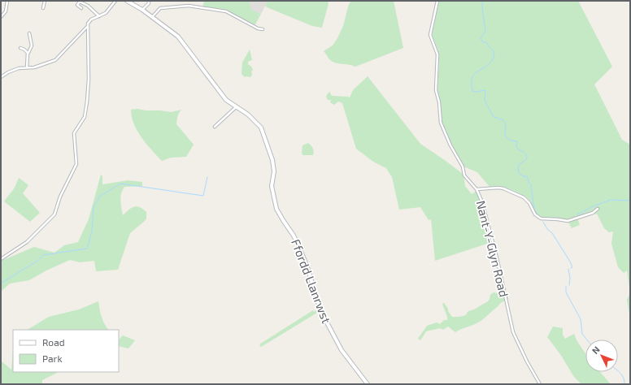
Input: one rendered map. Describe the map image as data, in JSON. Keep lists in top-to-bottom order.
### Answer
{
  "streets": {
    "main road": ["Ffordd Llanrwst"],
    "street": ["Nant-Y-Glyn Road"]
  },
  "legend": ["Road", "Park"],
  "north": "top left"
}
